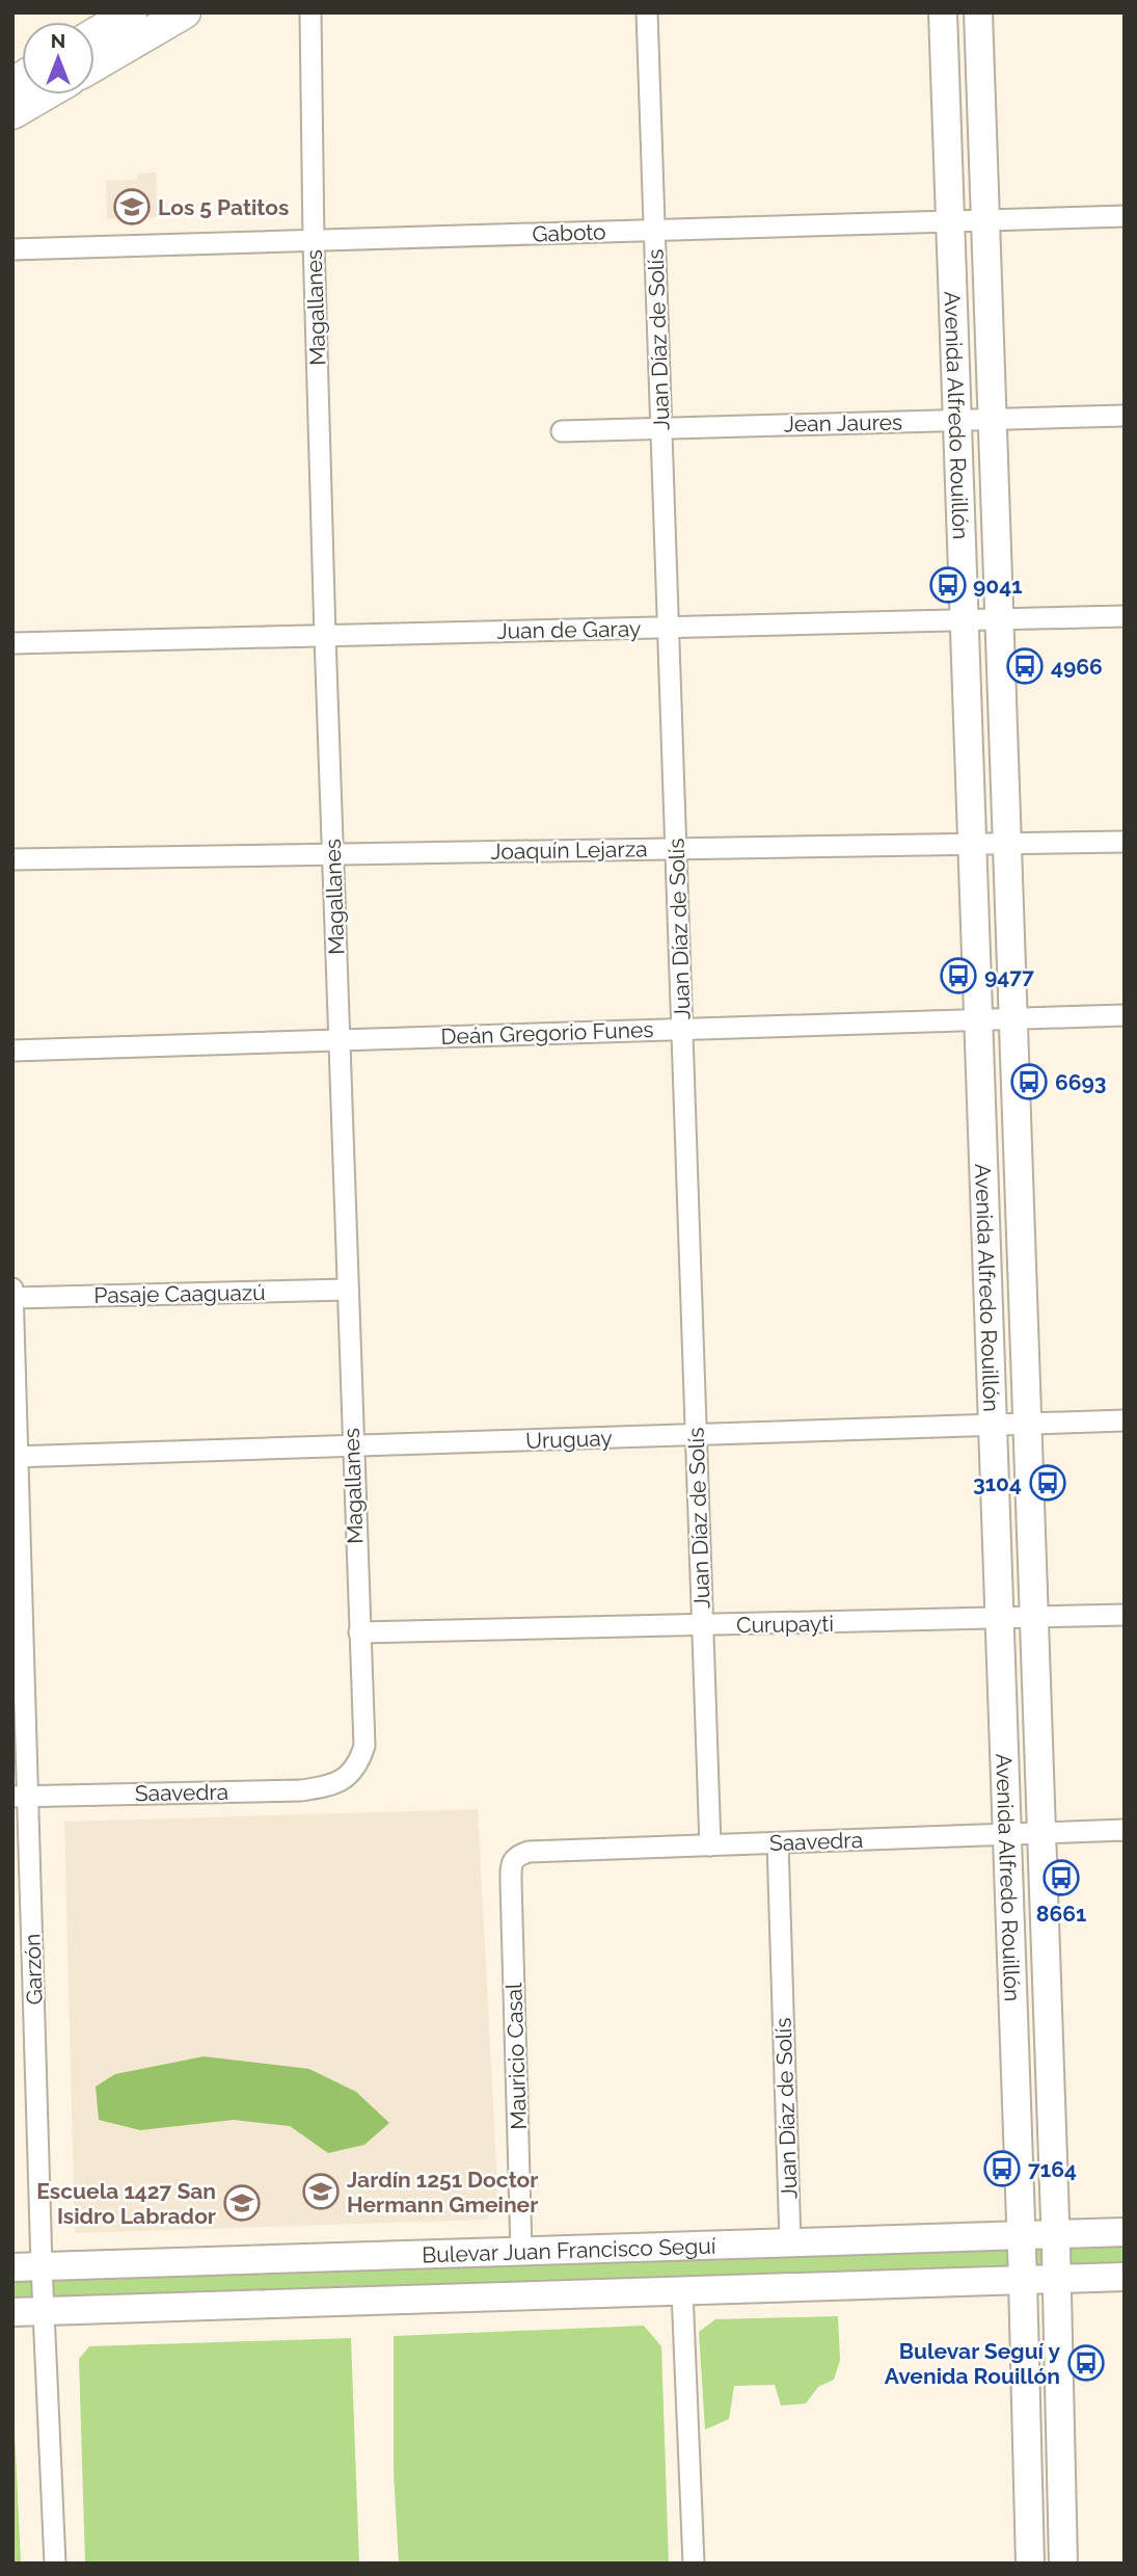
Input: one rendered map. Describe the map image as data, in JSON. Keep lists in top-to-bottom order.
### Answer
{
  "streets": {
    "street": [
      "Gaboto",
      "Magallanes",
      "Juan Díaz de Solís",
      "Avenida Alfredo Rouillón",
      "Jean Jaures",
      "Juan de Garay",
      "Joaquín Lejarza",
      "Deán Gregorio Funes",
      "Pasaje Caaguazú",
      "Uruguay",
      "Curupayti",
      "Saavedra",
      "Garzón",
      "Mauricio Casal",
      "Bulevar Juan Francisco Seguí"
    ]
  },
  "crossings": [
    ["Gaboto", "Magallanes"],
    ["Gaboto", "Juan Díaz de Solís"],
    ["Gaboto", "Avenida Alfredo Rouillón"],
    ["Magallanes", "Juan de Garay"],
    ["Magallanes", "Joaquín Lejarza"],
    ["Magallanes", "Deán Gregorio Funes"],
    ["Magallanes", "Pasaje Caaguazú"],
    ["Magallanes", "Uruguay"],
    ["Magallanes", "Curupayti"],
    ["Magallanes", "Saavedra"],
    ["Juan Díaz de Solís", "Jean Jaures"],
    ["Juan Díaz de Solís", "Juan de Garay"],
    ["Juan Díaz de Solís", "Joaquín Lejarza"],
    ["Juan Díaz de Solís", "Deán Gregorio Funes"],
    ["Juan Díaz de Solís", "Uruguay"],
    ["Juan Díaz de Solís", "Curupayti"],
    ["Juan Díaz de Solís", "Saavedra"],
    ["Juan Díaz de Solís", "Bulevar Juan Francisco Seguí"],
    ["Avenida Alfredo Rouillón", "Jean Jaures"],
    ["Avenida Alfredo Rouillón", "Juan de Garay"],
    ["Avenida Alfredo Rouillón", "Joaquín Lejarza"],
    ["Avenida Alfredo Rouillón", "Deán Gregorio Funes"],
    ["Avenida Alfredo Rouillón", "Uruguay"],
    ["Avenida Alfredo Rouillón", "Curupayti"],
    ["Avenida Alfredo Rouillón", "Saavedra"],
    ["Avenida Alfredo Rouillón", "Bulevar Juan Francisco Seguí"],
    ["Pasaje Caaguazú", "Garzón"],
    ["Uruguay", "Garzón"],
    ["Saavedra", "Garzón"],
    ["Saavedra", "Mauricio Casal"],
    ["Garzón", "Bulevar Juan Francisco Seguí"],
    ["Mauricio Casal", "Bulevar Juan Francisco Seguí"]
  ],
  "places": {
    "school or university": ["Los 5 Patitos", "Jardín 1251 Doctor Hermann Gmeiner", "Escuela 1427 San Isidro Labrador"],
    "bus stop": [
      "9041",
      "4966",
      "9477",
      "6693",
      "3104",
      "8661",
      "7164",
      "Bulevar Seguí y Avenida Rouillón"
    ]
  },
  "north": "top"
}
